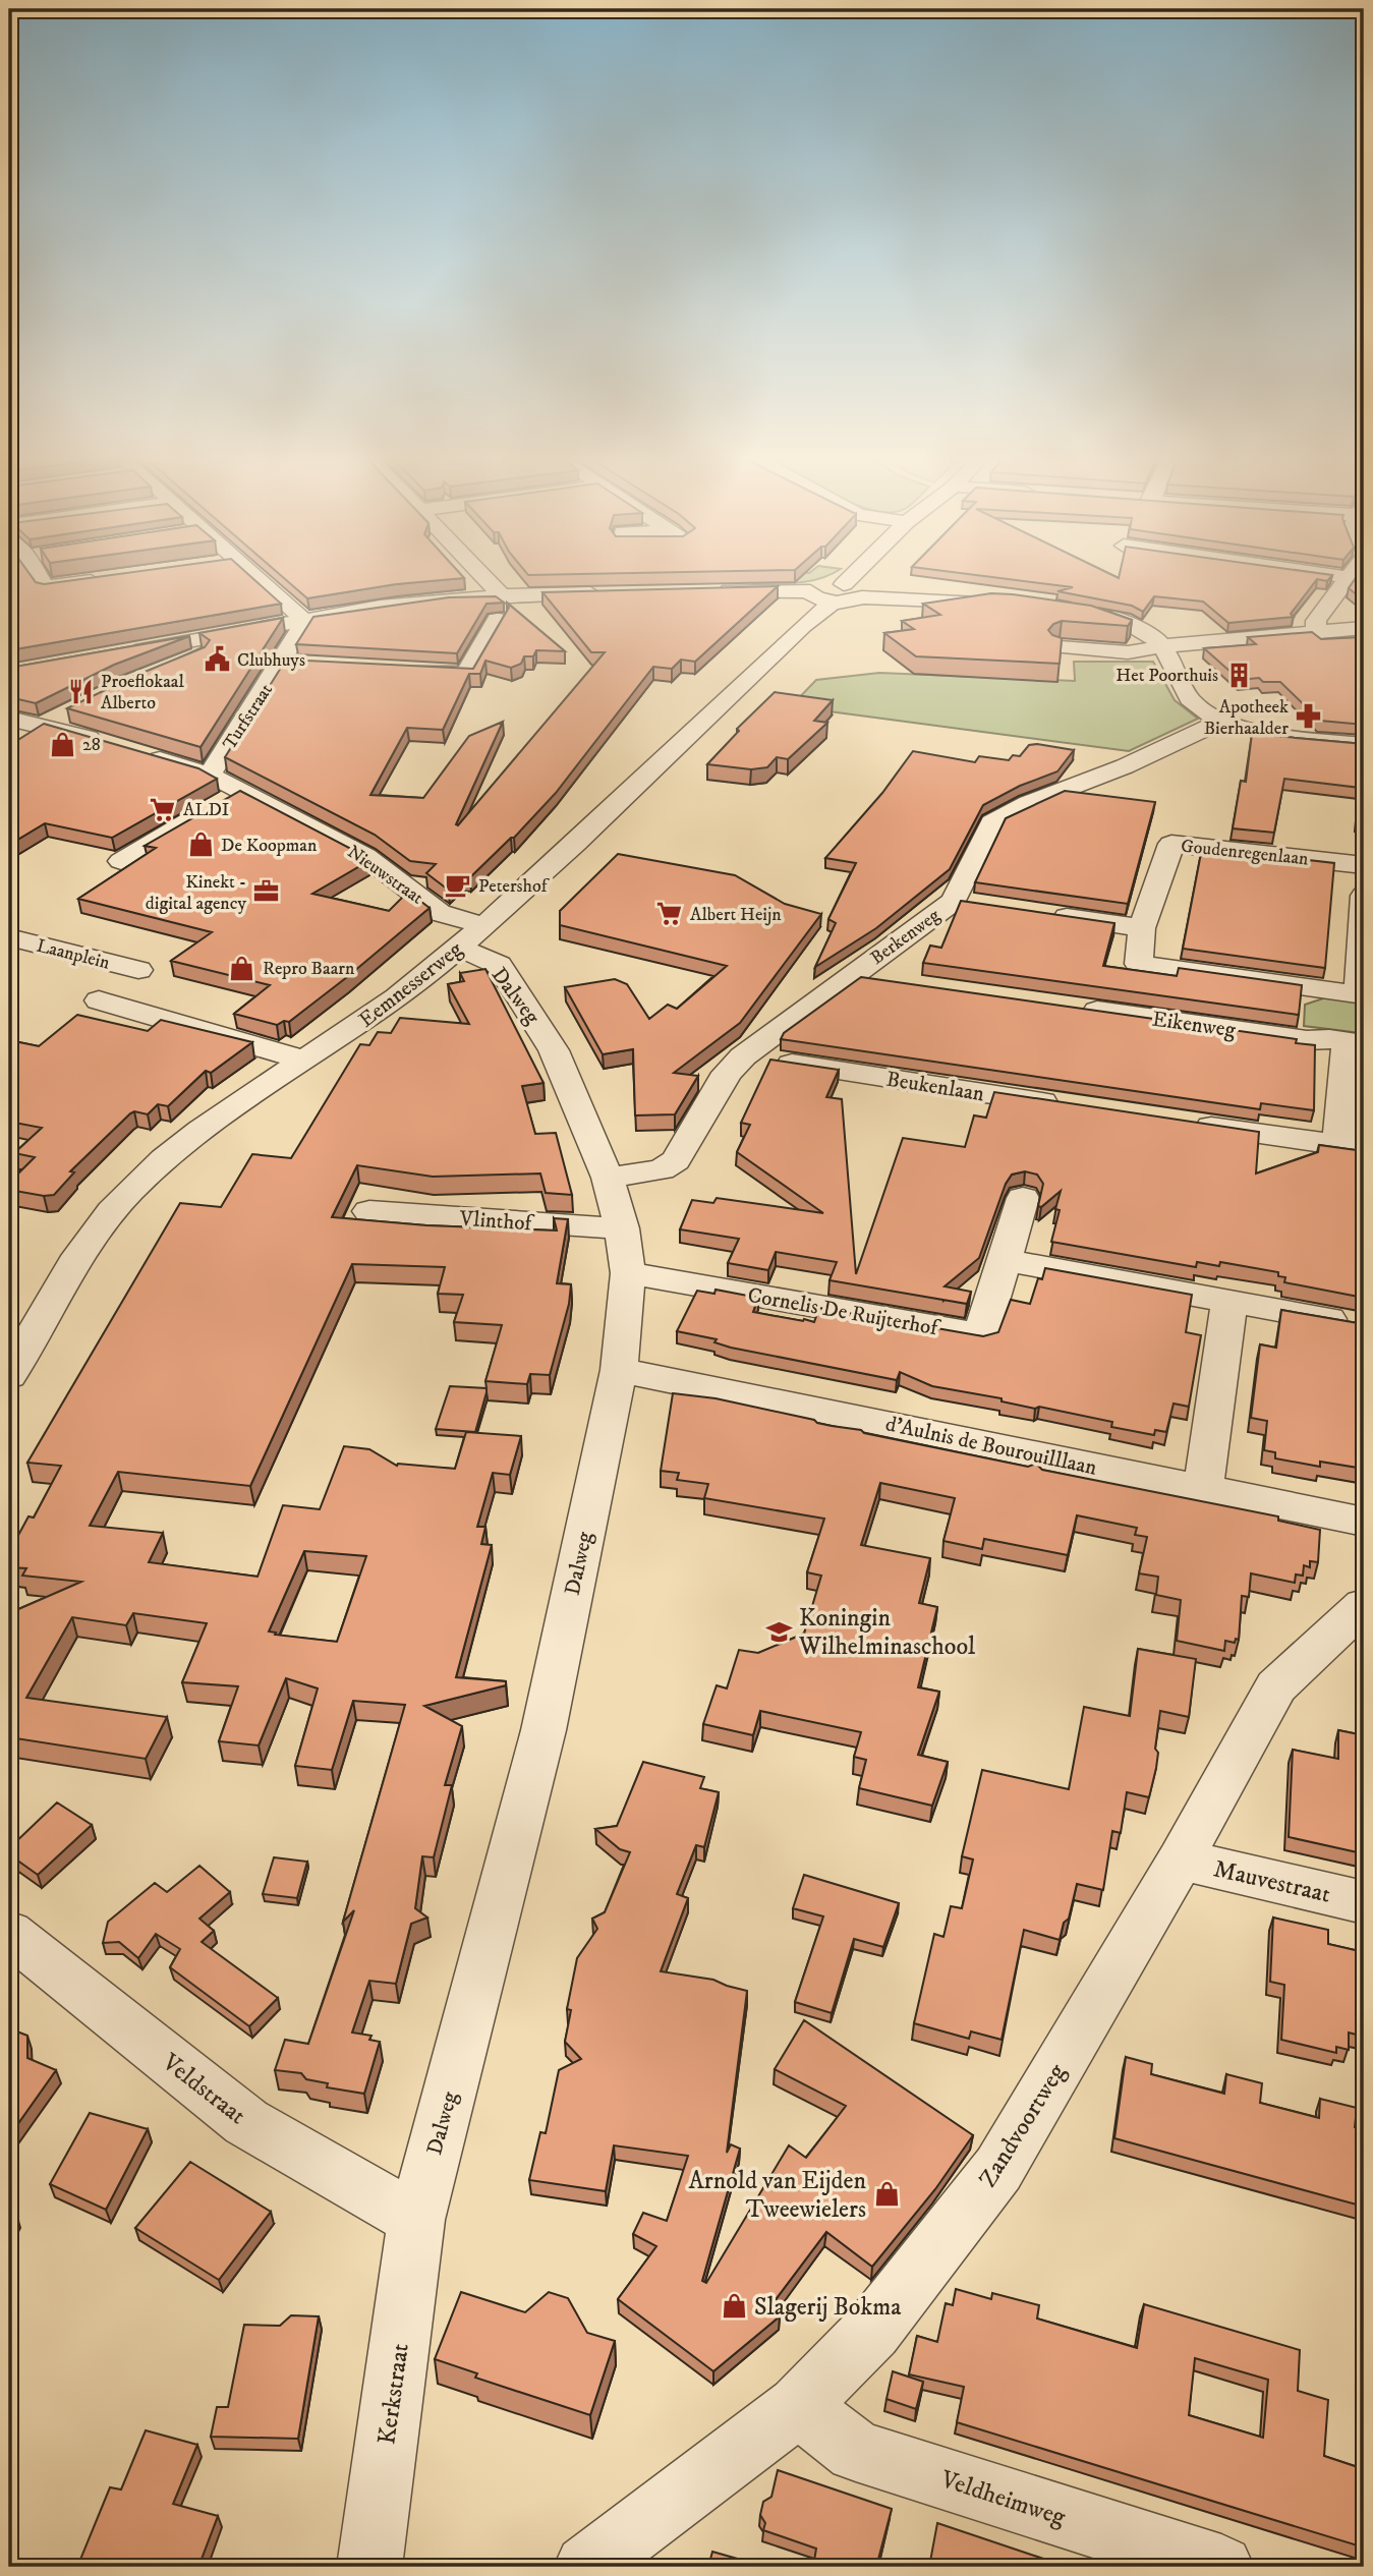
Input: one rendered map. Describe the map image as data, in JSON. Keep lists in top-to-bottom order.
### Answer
{
  "streets": {
    "street": [
      "Turfstraat",
      "Goudenregenlaan",
      "Nieuwstraat",
      "Berkenweg",
      "Laanplein",
      "Eemnesserweg",
      "Dalweg",
      "Eikenweg",
      "Beukenlaan",
      "Vlinthof",
      "Cornelis De Ruijterhof",
      "d'Aulnis de Bourouilllaan",
      "Mauvestraat",
      "Veldstraat",
      "Zandvoortweg",
      "Kerkstraat",
      "Veldheimweg"
    ]
  },
  "crossings": [
    ["Turfstraat", "Nieuwstraat"],
    ["Nieuwstraat", "Eemnesserweg"],
    ["Nieuwstraat", "Dalweg"],
    ["Berkenweg", "Dalweg"],
    ["Berkenweg", "Beukenlaan"],
    ["Laanplein", "Eemnesserweg"],
    ["Eemnesserweg", "Dalweg"],
    ["Dalweg", "Vlinthof"],
    ["Dalweg", "Cornelis De Ruijterhof"],
    ["Dalweg", "d'Aulnis de Bourouilllaan"],
    ["Dalweg", "Veldstraat"],
    ["Dalweg", "Kerkstraat"],
    ["Mauvestraat", "Zandvoortweg"],
    ["Veldstraat", "Kerkstraat"],
    ["Zandvoortweg", "Veldheimweg"]
  ],
  "places": {
    "public building": ["Clubhuys"],
    "building": ["Het Poorthuis"],
    "restaurant": ["Proeflokaal Alberto"],
    "pharmacy": ["Apotheek Bierhaalder"],
    "shop": [
      "28",
      "De Koopman",
      "Repro Baarn",
      "Arnold van Eijden Tweewielers",
      "Slagerij Bokma"
    ],
    "supermarket": ["ALDI", "Albert Heijn"],
    "cafe": ["Petershof"],
    "office": ["Kinekt - digital agency"],
    "school or university": ["Koningin Wilhelminaschool"]
  }
}
